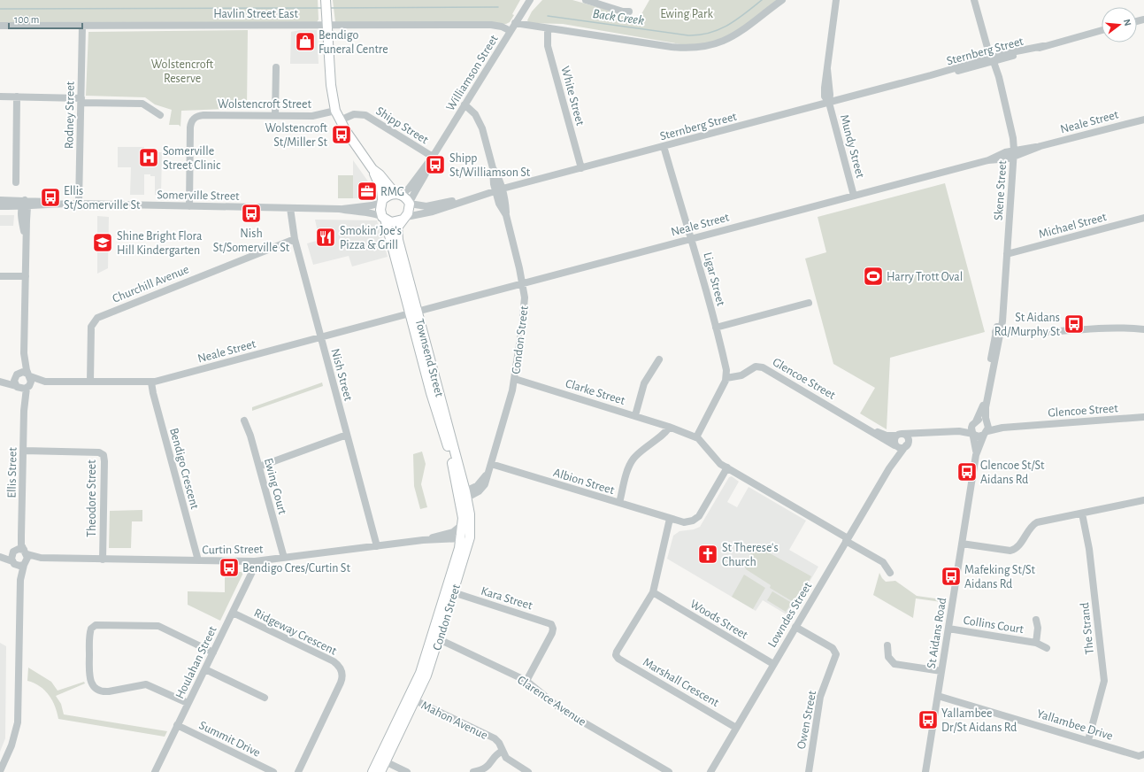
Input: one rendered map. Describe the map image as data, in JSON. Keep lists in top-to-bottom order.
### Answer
{
  "streets": {
    "main road": ["Condon Street", "Townsend Street"],
    "street": [
      "Havlin Street East",
      "Sternberg Street",
      "Williamson Street",
      "White Street",
      "Wolstencroft Street",
      "Rodney Street",
      "Neale Street",
      "Shipp Street",
      "Mundy Street",
      "Skene Street",
      "Somerville Street",
      "Michael Street",
      "Ligar Street",
      "Churchill Avenue",
      "Nish Street",
      "Glencoe Street",
      "Clarke Street",
      "Bendigo Crescent",
      "Ellis Street",
      "Albion Street",
      "Ewing Court",
      "Theodore Street",
      "Curtin Street",
      "Kara Street",
      "Lowndes Street",
      "Woods Street",
      "Collins Court",
      "The Strand",
      "Ridgeway Crescent",
      "St Aidans Road",
      "Houlahan Street",
      "Marshall Crescent",
      "Clarence Avenue",
      "Mahon Avenue",
      "Owen Street",
      "Yallambee Drive",
      "Summit Drive"
    ]
  },
  "crossings": [
    ["Havlin Street East", "Williamson Street"],
    ["Havlin Street East", "Rodney Street"],
    ["Sternberg Street", "Williamson Street"],
    ["Sternberg Street", "White Street"],
    ["Sternberg Street", "Mundy Street"],
    ["Sternberg Street", "Skene Street"],
    ["Sternberg Street", "Somerville Street"],
    ["Sternberg Street", "Ligar Street"],
    ["Sternberg Street", "Condon Street"],
    ["Sternberg Street", "Townsend Street"],
    ["Williamson Street", "Shipp Street"],
    ["Williamson Street", "Somerville Street"],
    ["Williamson Street", "Condon Street"],
    ["Williamson Street", "Townsend Street"],
    ["Wolstencroft Street", "Somerville Street"],
    ["Rodney Street", "Somerville Street"],
    ["Neale Street", "Mundy Street"],
    ["Neale Street", "Skene Street"],
    ["Neale Street", "Ligar Street"],
    ["Neale Street", "Churchill Avenue"],
    ["Neale Street", "Condon Street"],
    ["Neale Street", "Townsend Street"],
    ["Neale Street", "Nish Street"],
    ["Neale Street", "Bendigo Crescent"],
    ["Neale Street", "Ellis Street"],
    ["Skene Street", "Michael Street"],
    ["Somerville Street", "Townsend Street"],
    ["Somerville Street", "Nish Street"],
    ["Ligar Street", "Glencoe Street"],
    ["Churchill Avenue", "Nish Street"],
    ["Condon Street", "Townsend Street"],
    ["Condon Street", "Clarke Street"],
    ["Condon Street", "Albion Street"],
    ["Condon Street", "Curtin Street"],
    ["Condon Street", "Kara Street"],
    ["Condon Street", "Clarence Avenue"],
    ["Condon Street", "Mahon Avenue"],
    ["Nish Street", "Curtin Street"],
    ["Glencoe Street", "Lowndes Street"],
    ["Glencoe Street", "St Aidans Road"],
    ["Clarke Street", "Albion Street"],
    ["Clarke Street", "Marshall Crescent"],
    ["Bendigo Crescent", "Curtin Street"],
    ["Ellis Street", "Theodore Street"],
    ["Ellis Street", "Curtin Street"],
    ["Albion Street", "Marshall Crescent"],
    ["Ewing Court", "Curtin Street"],
    ["Theodore Street", "Curtin Street"],
    ["Curtin Street", "Houlahan Street"],
    ["Kara Street", "Clarence Avenue"],
    ["Lowndes Street", "Woods Street"],
    ["Lowndes Street", "Marshall Crescent"],
    ["Lowndes Street", "Owen Street"],
    ["Woods Street", "Marshall Crescent"],
    ["Collins Court", "St Aidans Road"],
    ["The Strand", "Yallambee Drive"],
    ["Ridgeway Crescent", "Houlahan Street"],
    ["St Aidans Road", "Yallambee Drive"],
    ["Houlahan Street", "Summit Drive"]
  ],
  "water": ["Back Creek"],
  "parks": ["Ewing Park", "Wolstencroft Reserve"],
  "places": {
    "shop": ["Bendigo Funeral Centre"],
    "bus stop": [
      "Wolstencroft St/Miller St",
      "Shipp St/Williamson St",
      "Ellis St/Somerville St",
      "Nish St/Somerville St",
      "St Aidans Rd/Murphy St",
      "Glencoe St/St Aidans Rd",
      "Bendigo Cres/Curtin St",
      "Mafeking St/St Aidans Rd",
      "Yallambee Dr/St Aidans Rd"
    ],
    "hospital": ["Somerville Street Clinic"],
    "office": ["RMG"],
    "restaurant": ["Smokin' Joe's Pizza & Grill"],
    "school or university": ["Shine Bright Flora Hill Kindergarten"],
    "sports": ["Harry Trott Oval"],
    "church": ["St Therese's Church"]
  },
  "scale_bar": "100 m",
  "north": "right"
}
